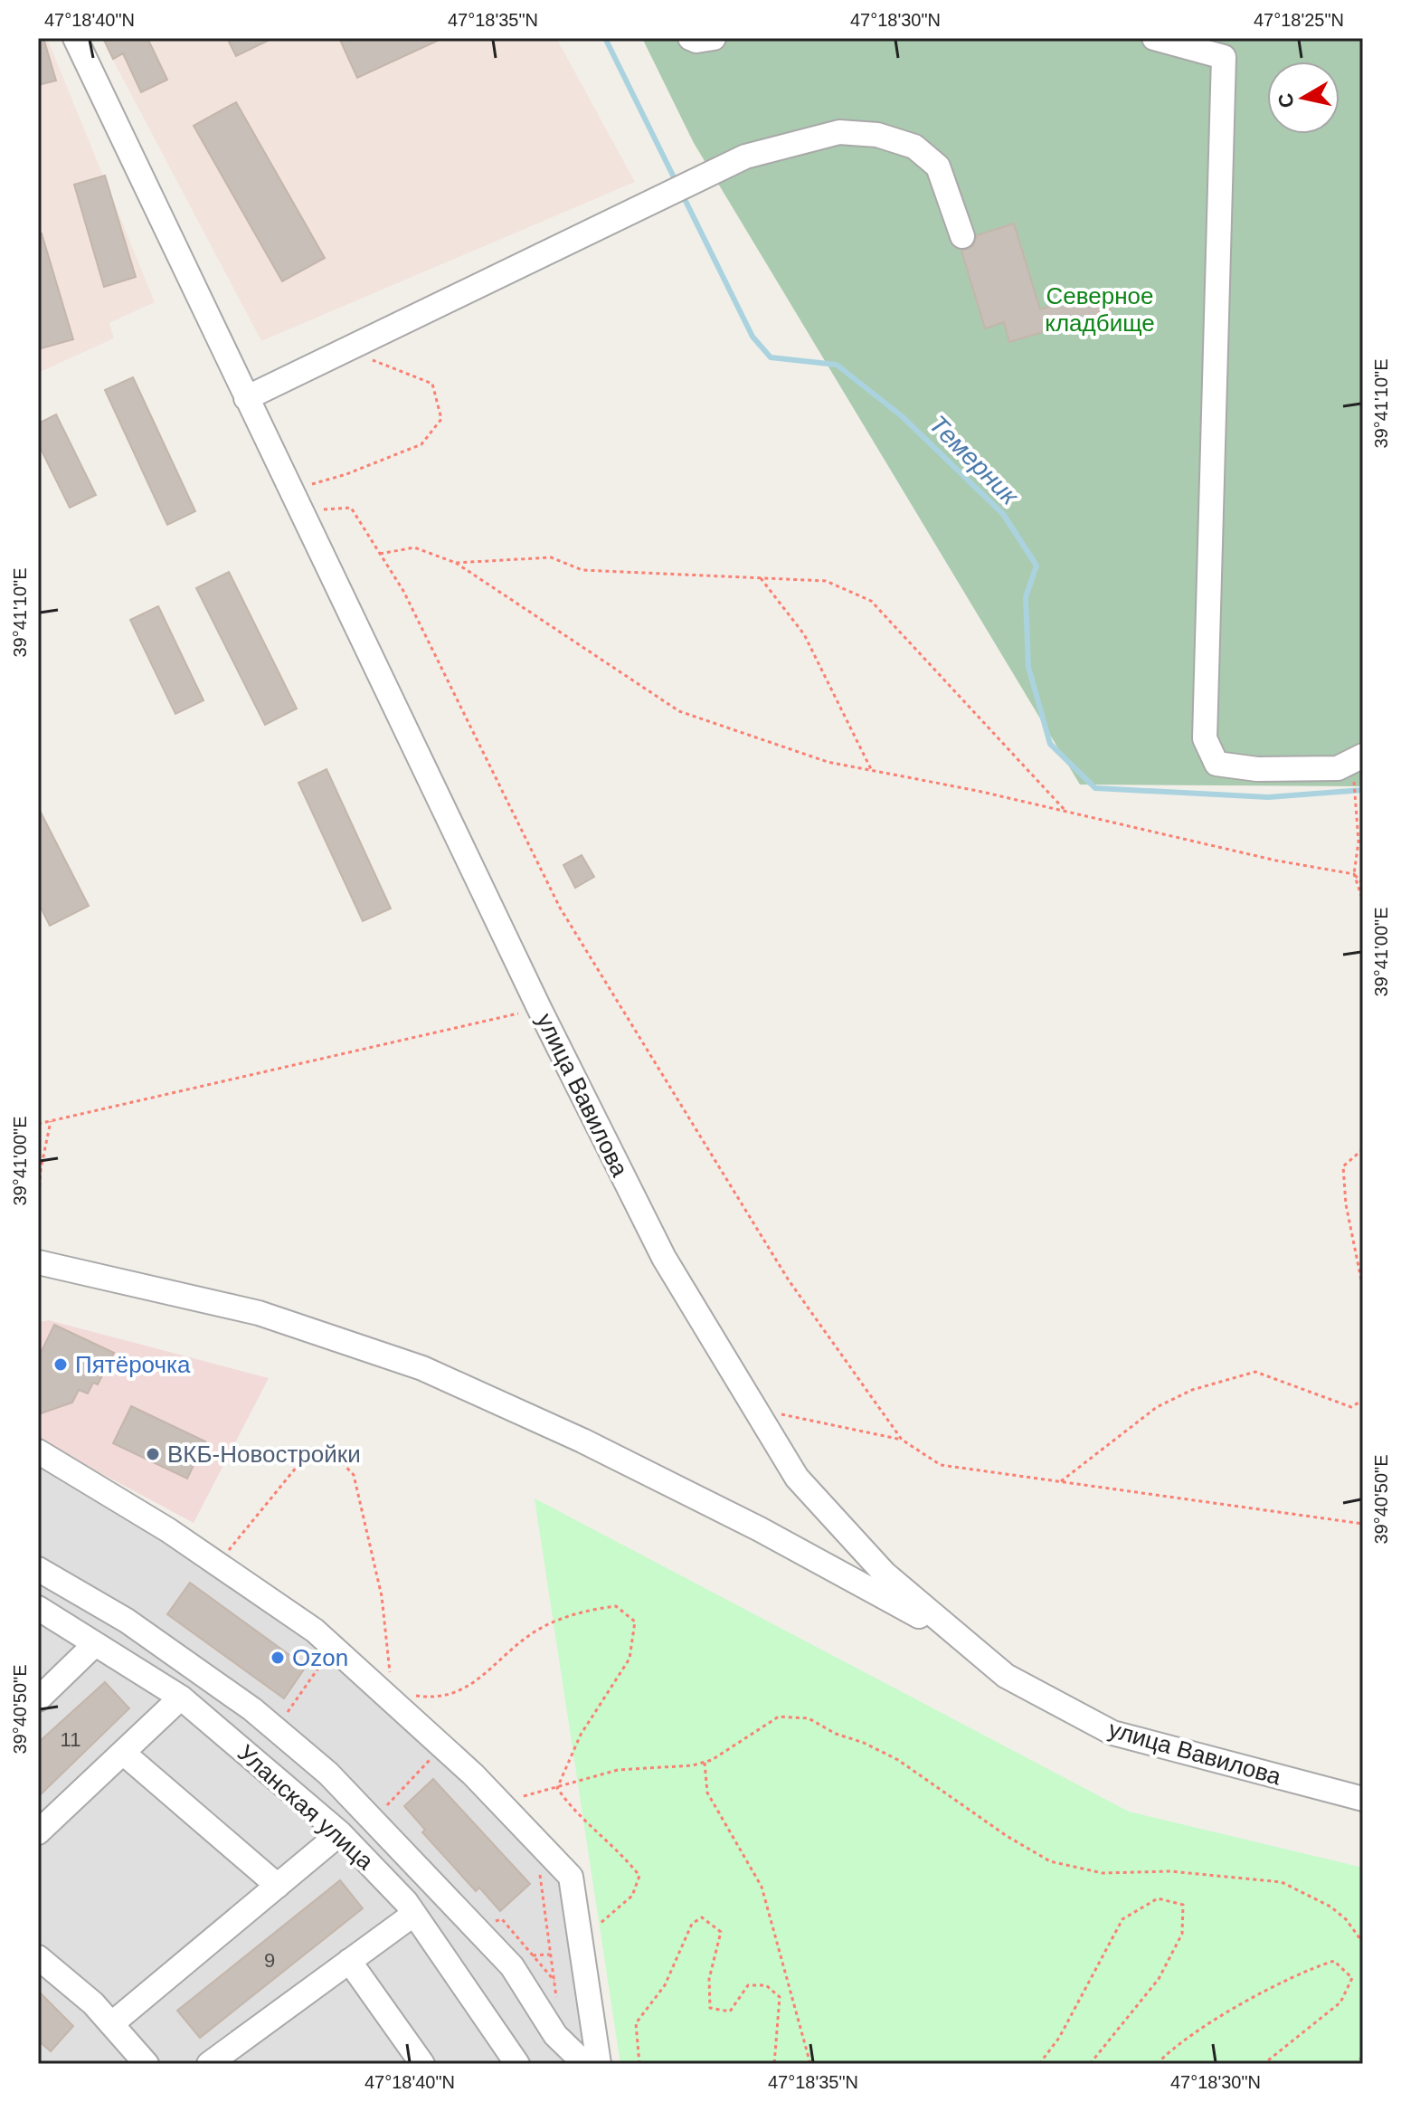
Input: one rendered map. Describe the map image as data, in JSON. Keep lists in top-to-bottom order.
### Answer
{
  "streets": {
    "street": ["улица Вавилова", "Уланская улица"]
  },
  "water": ["Темерник"],
  "parks": ["Северное кладбище"],
  "places": ["Пятёрочка", "ВКБ-Новостройки", "Ozon"],
  "house_numbers": ["11", "9"],
  "north": "left",
  "coordinates": [
    "47°18'40\"N",
    "47°18'35\"N",
    "47°18'30\"N",
    "47°18'25\"N",
    "39°41'10\"E",
    "39°41'00\"E",
    "39°40'50\"E"
  ]
}
